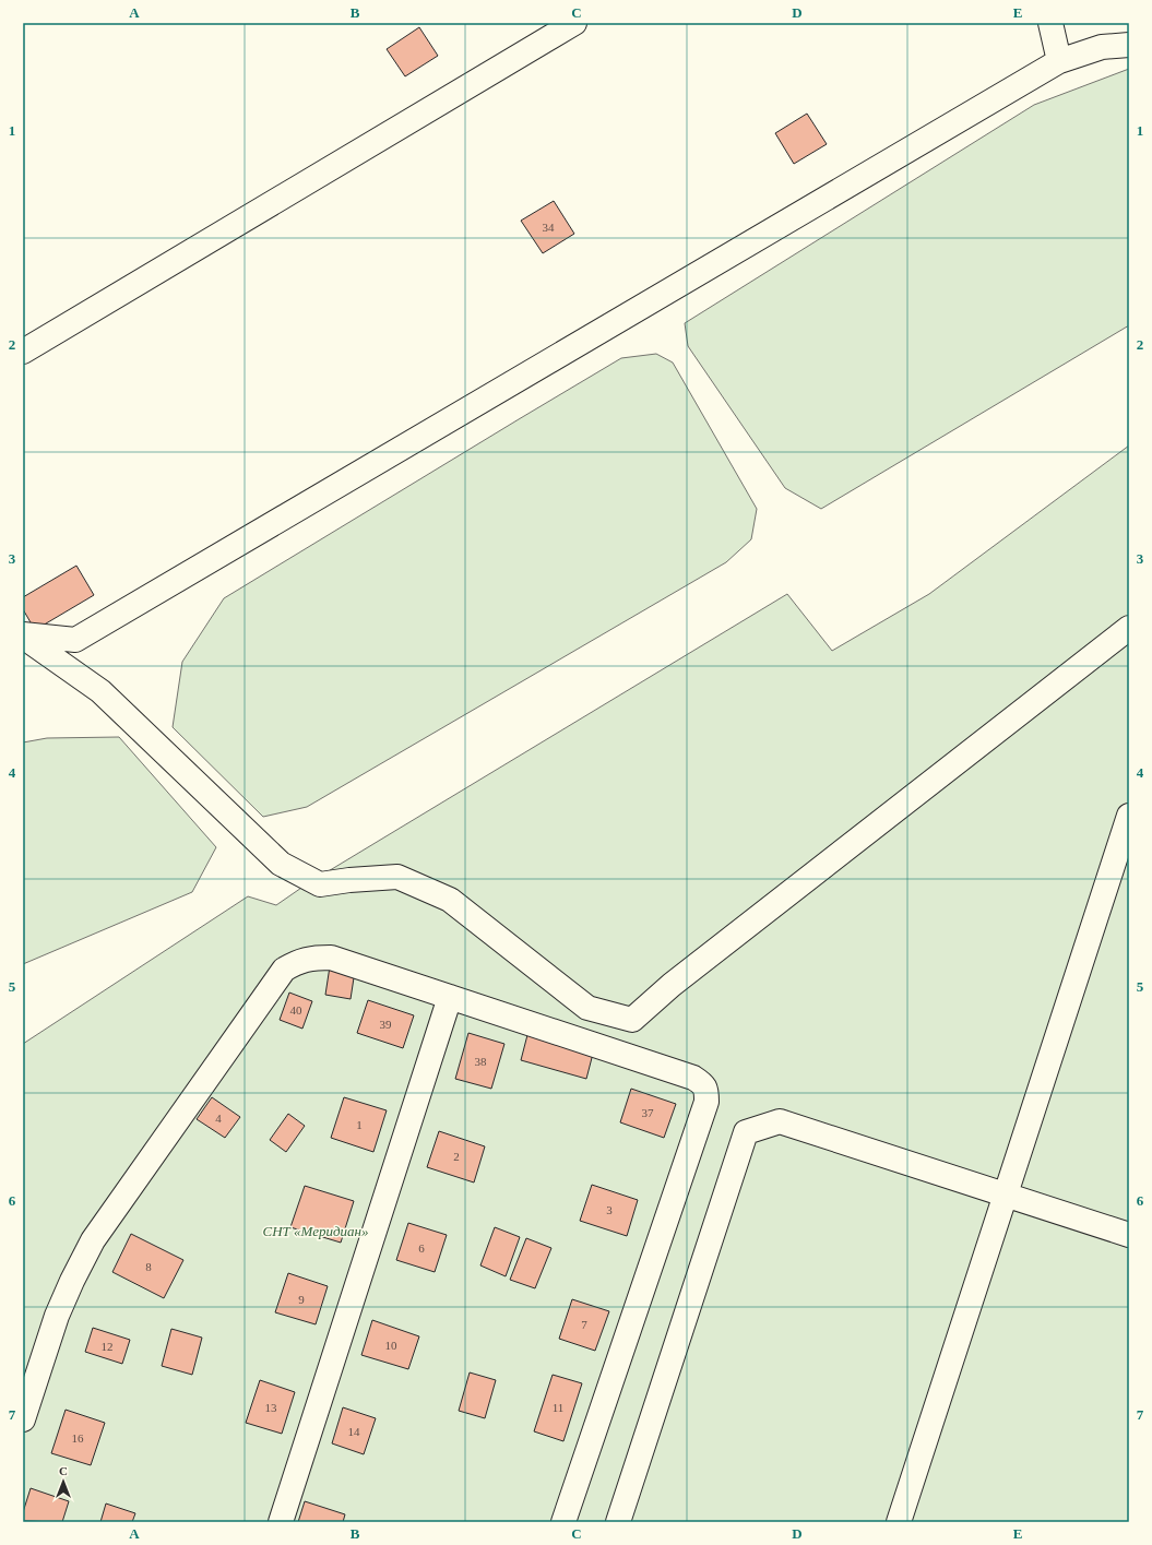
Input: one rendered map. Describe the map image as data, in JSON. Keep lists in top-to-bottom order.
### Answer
{
  "parks": ["СНТ «Меридиан»"],
  "house_numbers": [
    "34",
    "40",
    "39",
    "38",
    "37",
    "4",
    "1",
    "2",
    "3",
    "6",
    "8",
    "9",
    "7",
    "10",
    "12",
    "13",
    "11",
    "14",
    "16"
  ],
  "north": "top",
  "grid": {
    "columns": [
      "A",
      "B",
      "C",
      "D",
      "E"
    ],
    "rows": [
      "1",
      "2",
      "3",
      "4",
      "5",
      "6",
      "7"
    ]
  }
}
